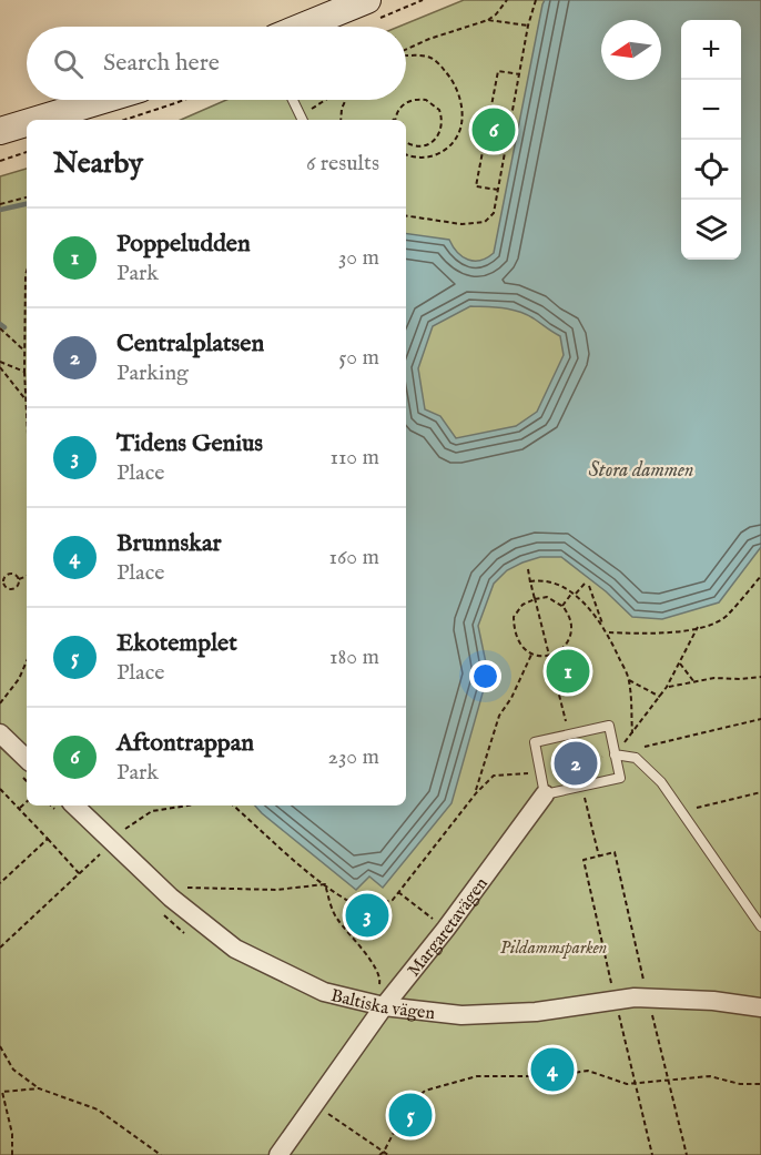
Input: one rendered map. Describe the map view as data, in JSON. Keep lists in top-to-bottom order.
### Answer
{
  "streets": {
    "street": ["Margaretavägen", "Baltiska vägen"]
  },
  "crossings": [
    ["Margaretavägen", "Baltiska vägen"]
  ],
  "water": ["Stora dammen"],
  "parks": ["Pildammsparken"],
  "north": "left",
  "page": {
    "map_buttons": ["+", "−"],
    "search": "Search here",
    "pins": [
      "6",
      "1",
      "2",
      "3",
      "4",
      "5"
    ],
    "heading": ["Nearby", "6 results"],
    "list": [
      {
        "mark": "1",
        "name": "Poppeludden",
        "note": "Park",
        "value": "30 m"
      },
      {
        "mark": "2",
        "name": "Centralplatsen",
        "note": "Parking",
        "value": "50 m"
      },
      {
        "mark": "3",
        "name": "Tidens Genius",
        "note": "Place",
        "value": "110 m"
      },
      {
        "mark": "4",
        "name": "Brunnskar",
        "note": "Place",
        "value": "160 m"
      },
      {
        "mark": "5",
        "name": "Ekotemplet",
        "note": "Place",
        "value": "180 m"
      },
      {
        "mark": "6",
        "name": "Aftontrappan",
        "note": "Park",
        "value": "230 m"
      }
    ]
  }
}
